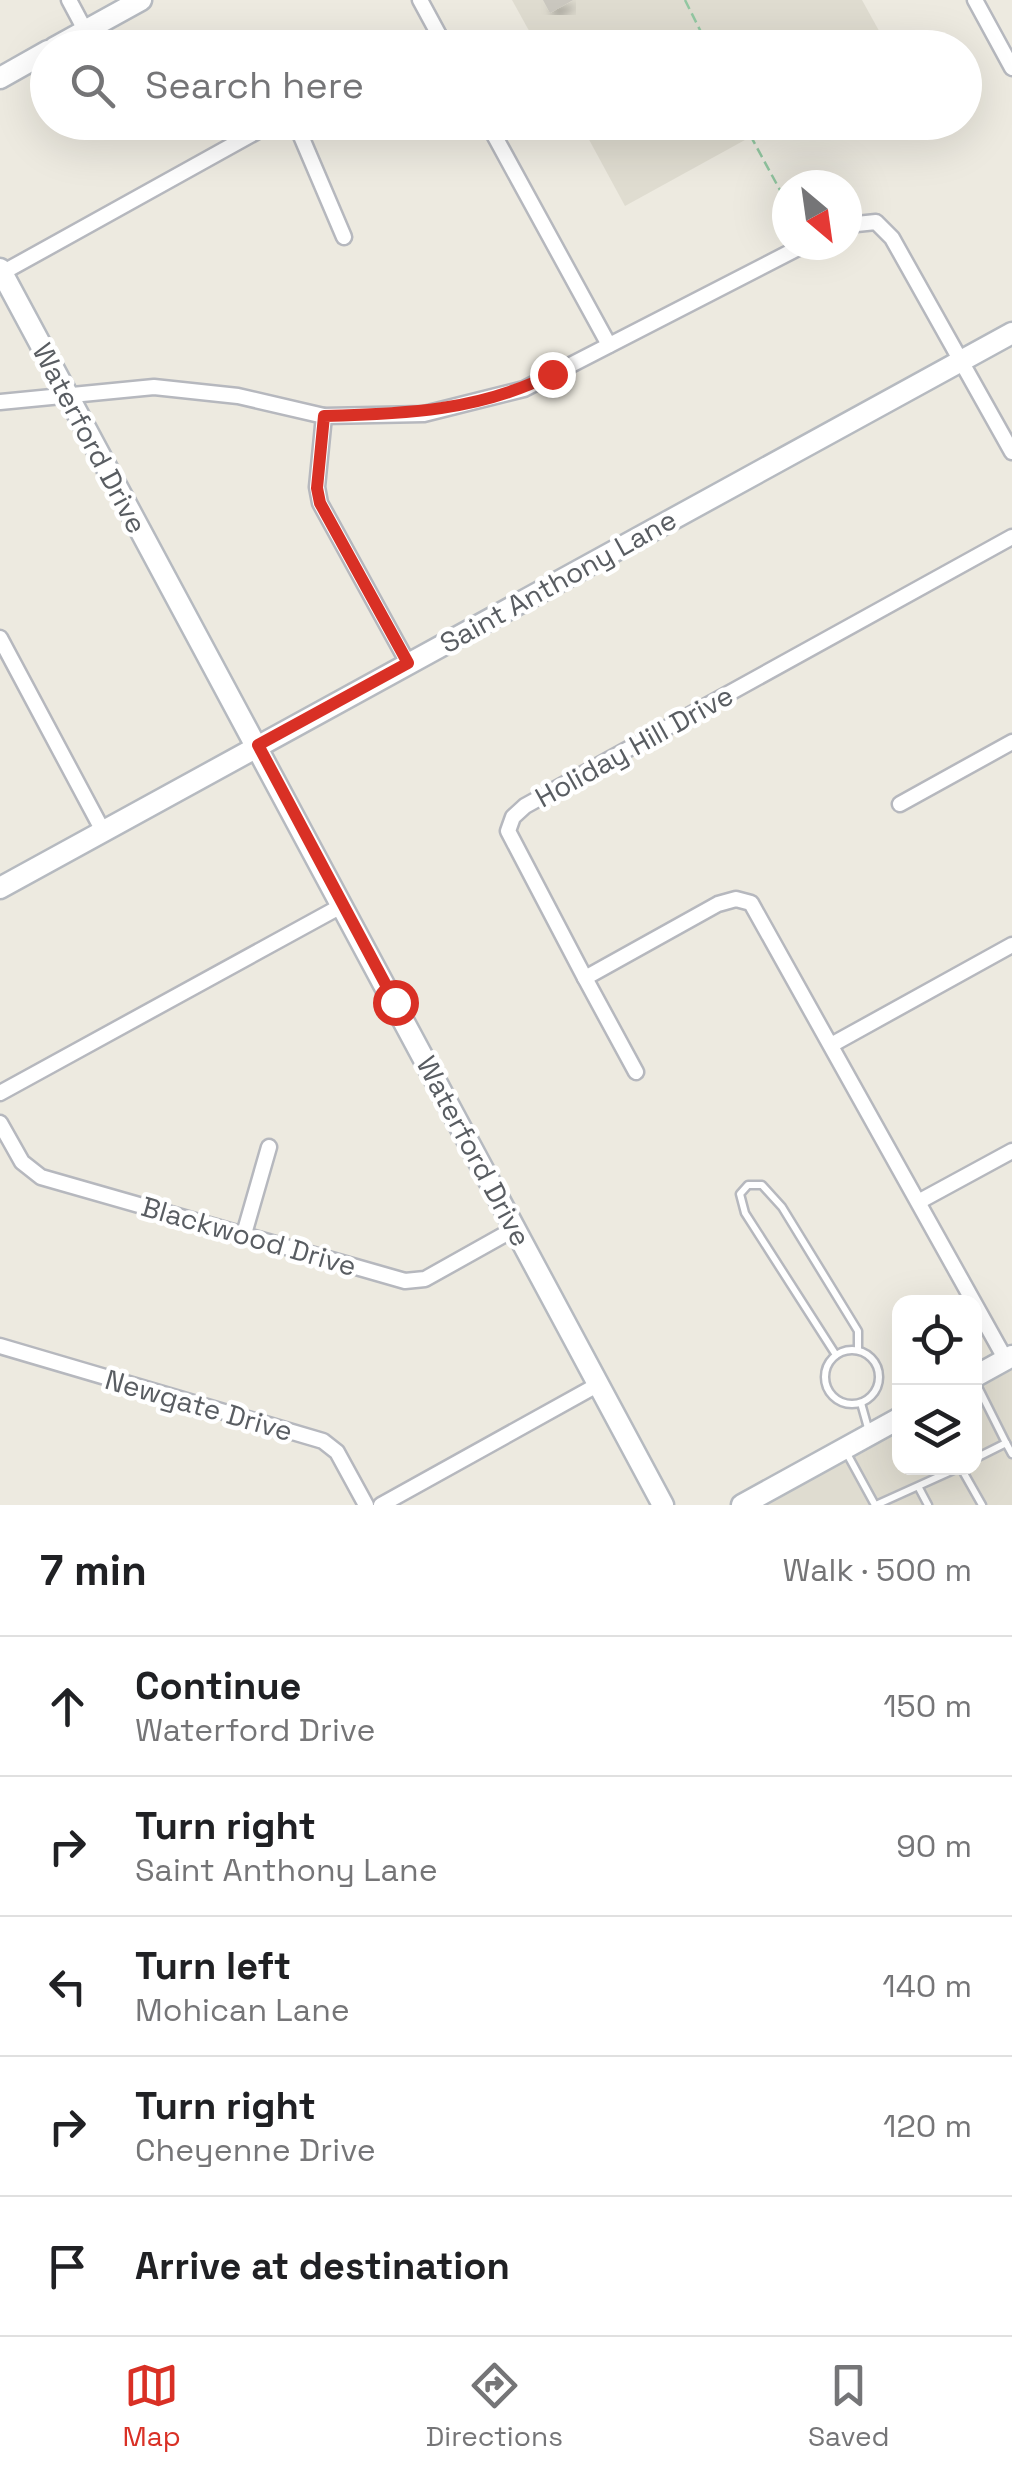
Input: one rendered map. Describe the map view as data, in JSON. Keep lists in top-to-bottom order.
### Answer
{
  "streets": {
    "street": [
      "Waterford Drive",
      "Saint Anthony Lane",
      "Holiday Hill Drive",
      "Blackwood Drive",
      "Newgate Drive"
    ]
  },
  "crossings": [
    ["Waterford Drive", "Saint Anthony Lane"],
    ["Waterford Drive", "Blackwood Drive"]
  ],
  "north": "bottom right",
  "page": {
    "search": "Search here",
    "heading": ["7 min", "Walk · 500 m"],
    "list": [
      ["Continue", "Waterford Drive", "150 m"],
      ["Turn right", "Saint Anthony Lane", "90 m"],
      ["Turn left", "Mohican Lane", "140 m"],
      ["Turn right", "Cheyenne Drive", "120 m"],
      "Arrive at destination"
    ],
    "nav": ["Map", "Directions", "Saved"]
  }
}
